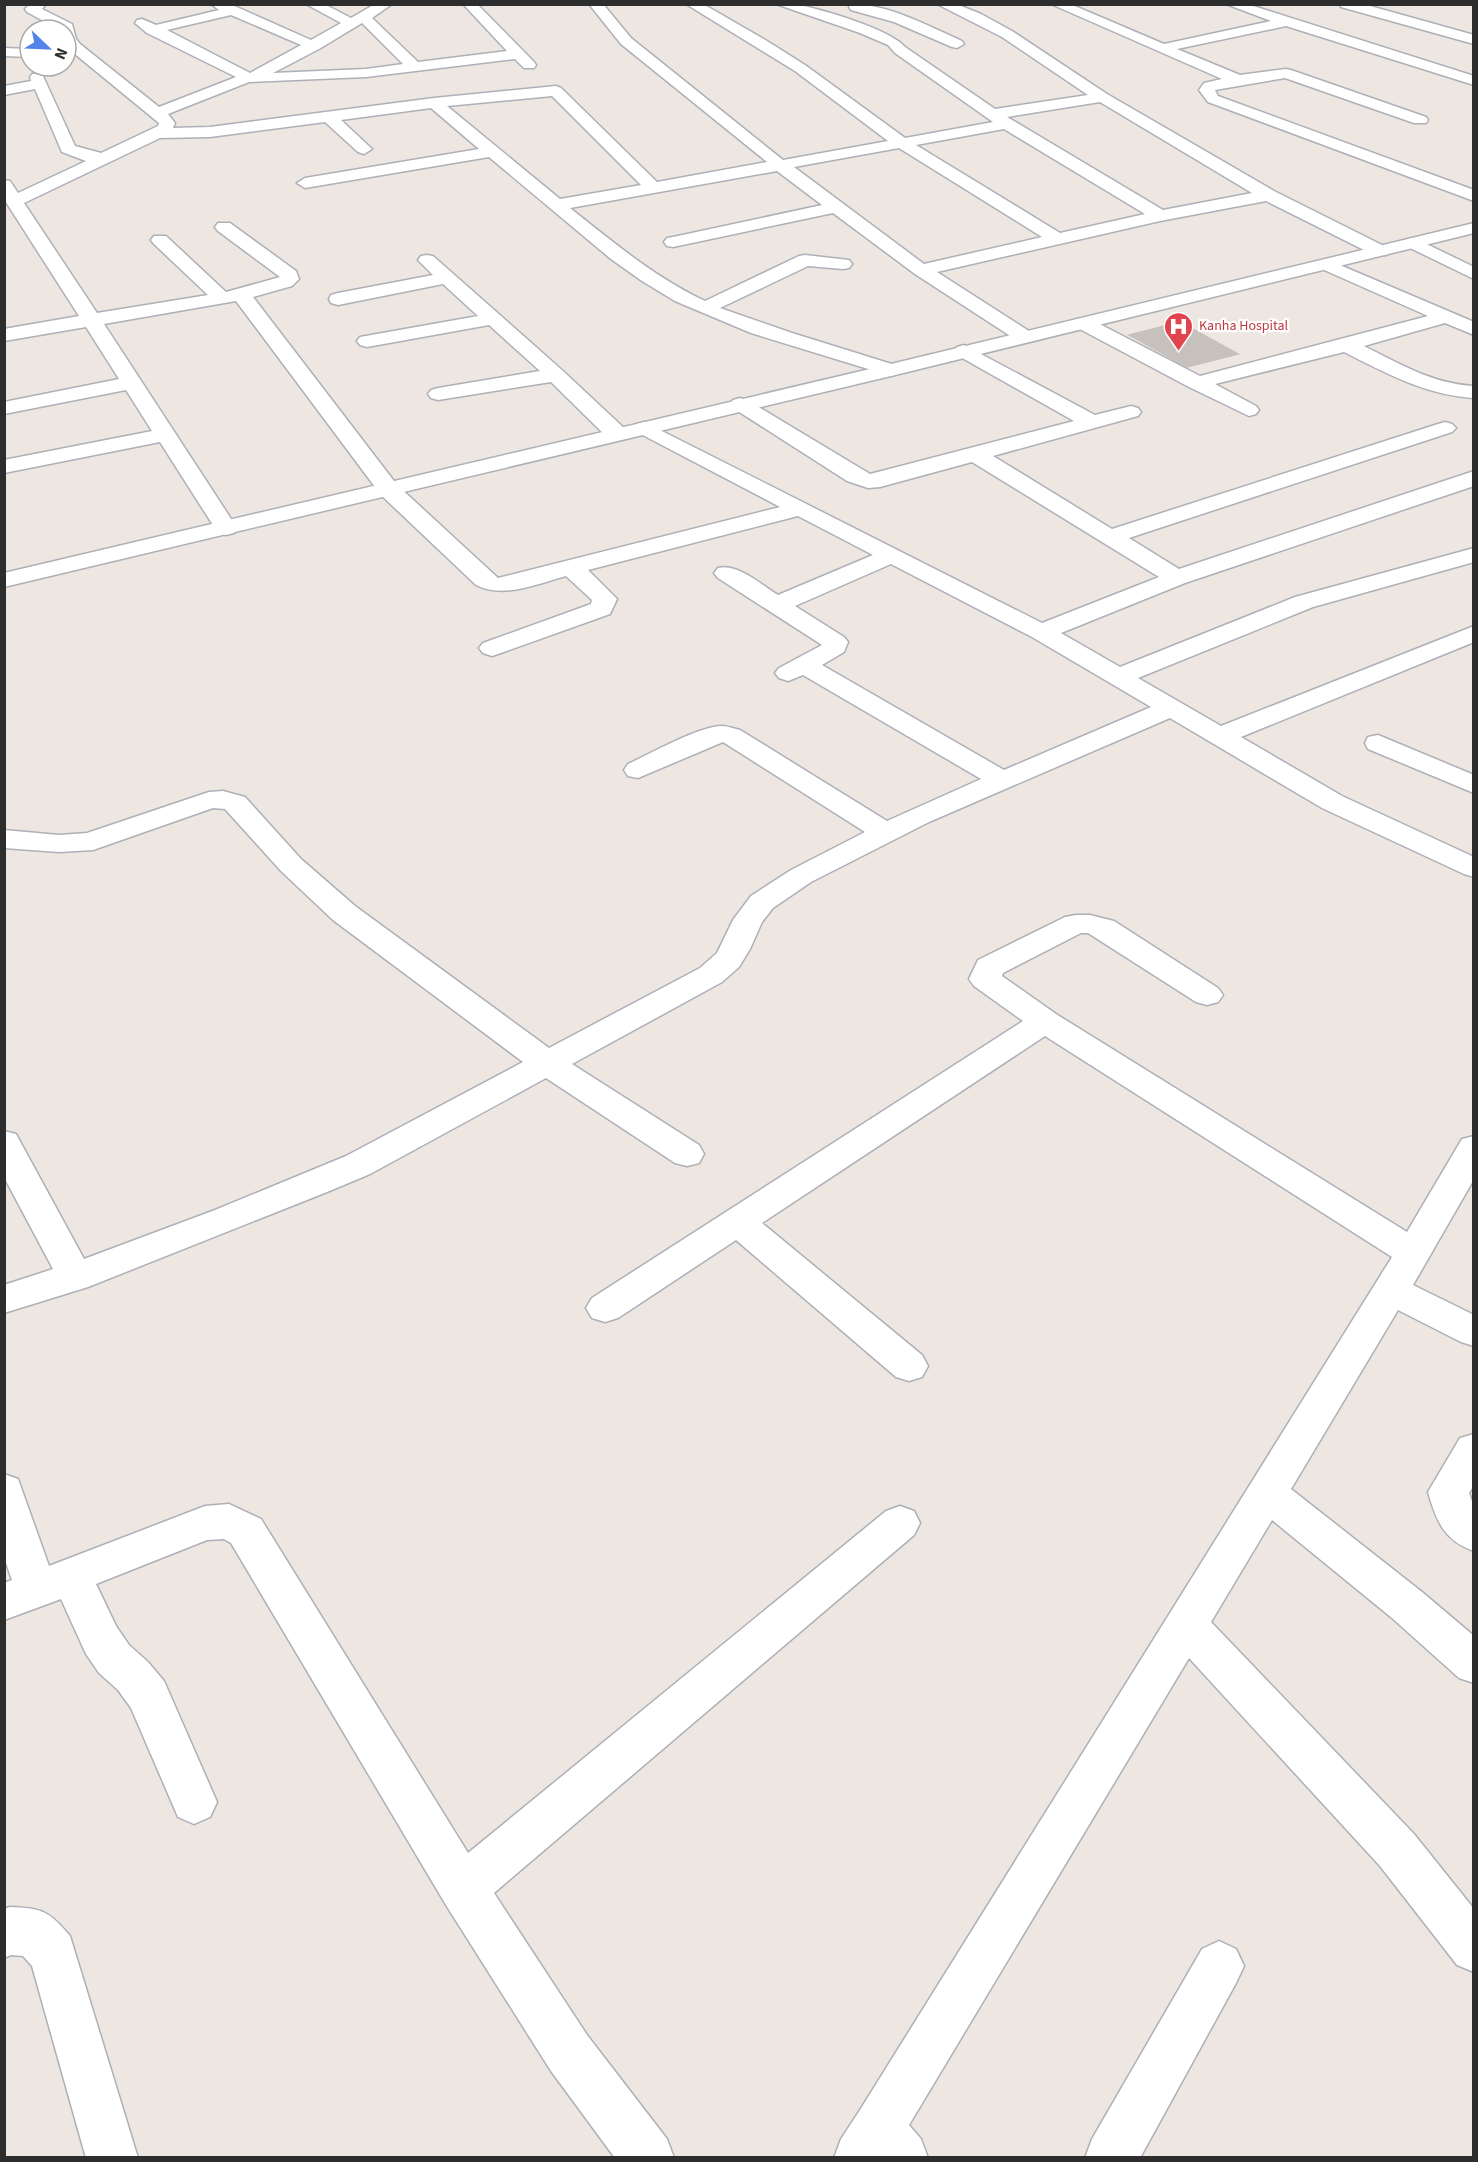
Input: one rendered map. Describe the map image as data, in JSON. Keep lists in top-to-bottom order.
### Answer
{
  "places": {
    "hospital": ["Kanha Hospital"]
  },
  "north": "bottom right"
}
